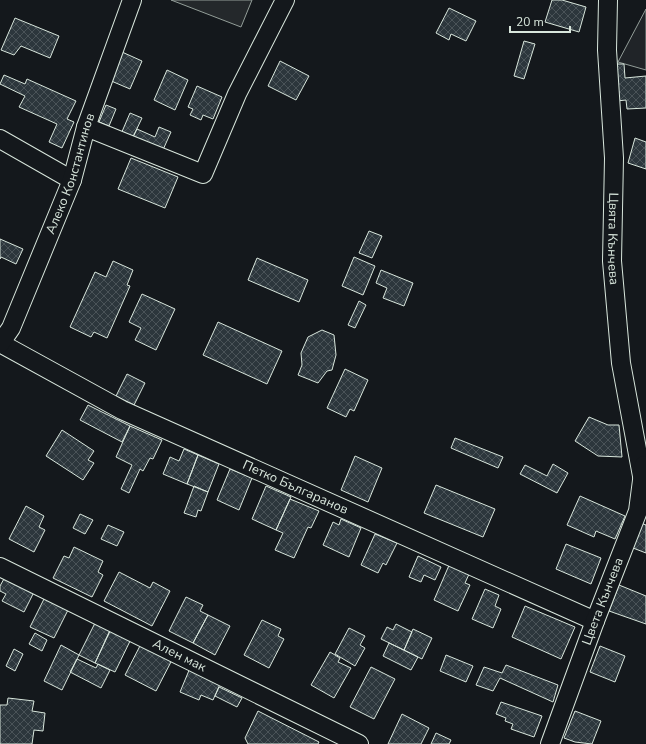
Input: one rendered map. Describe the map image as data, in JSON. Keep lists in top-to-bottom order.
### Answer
{
  "streets": {
    "street": [
      "Алеко Константинов",
      "Цвята Кънчева",
      "Петко Българанов",
      "Цвета Кънчева",
      "Ален мак"
    ]
  },
  "crossings": [
    ["Алеко Константинов", "Петко Българанов"],
    ["Цвята Кънчева", "Цвета Кънчева"],
    ["Петко Българанов", "Цвета Кънчева"]
  ],
  "scale_bar": "20 m"
}
